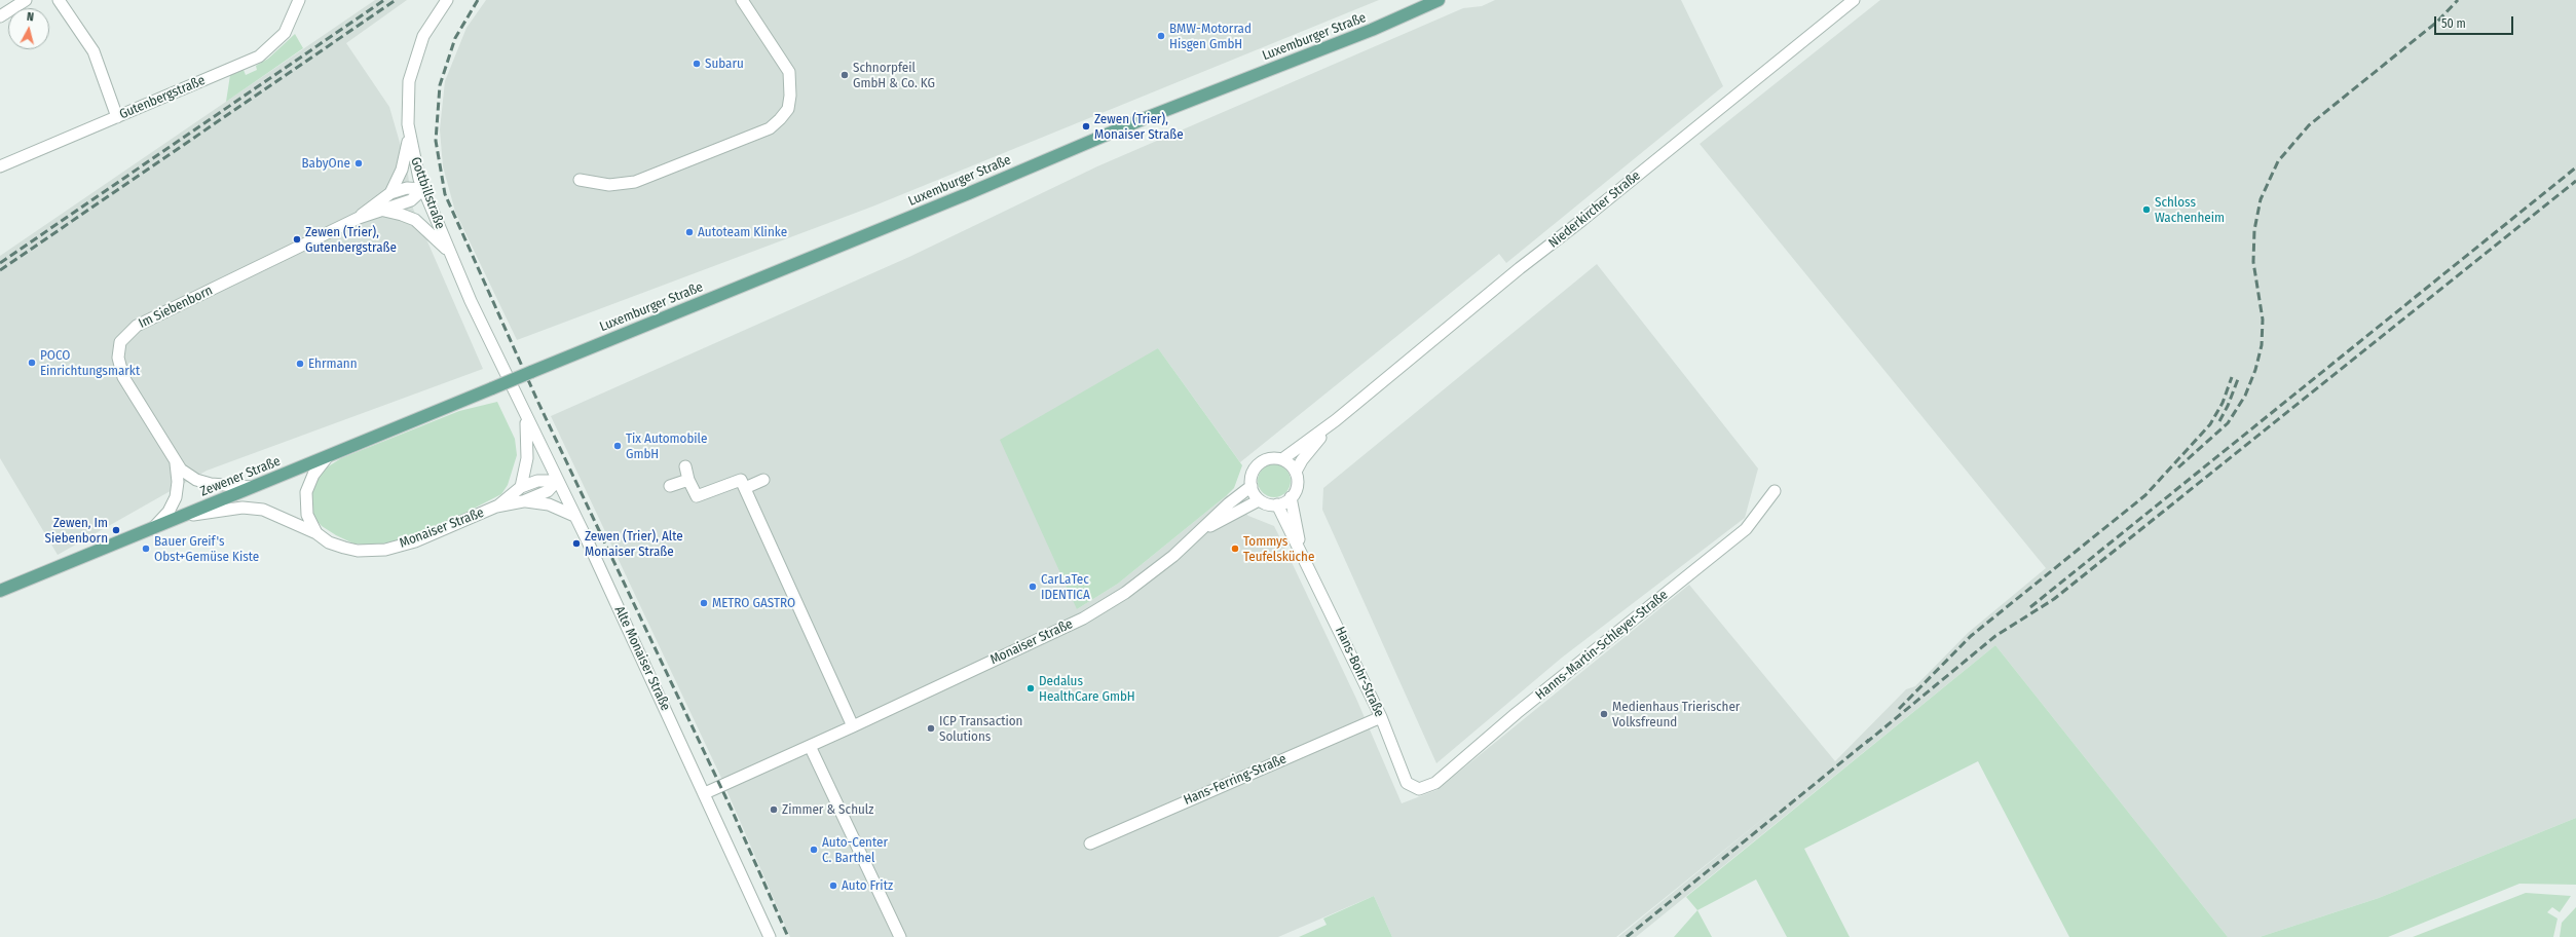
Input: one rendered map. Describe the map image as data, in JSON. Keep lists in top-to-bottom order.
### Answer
{
  "streets": {
    "main road": ["Luxemburger Straße", "Zewener Straße"],
    "street": [
      "Gutenbergstraße",
      "Gottbillstraße",
      "Niederkircher Straße",
      "Im Siebenborn",
      "Monaiser Straße",
      "Hanns-Martin-Schleyer-Straße",
      "Alte Monaiser Straße",
      "Hans-Bohr-Straße",
      "Hans-Ferring-Straße"
    ]
  },
  "crossings": [
    ["Luxemburger Straße", "Zewener Straße"],
    ["Gottbillstraße", "Im Siebenborn"],
    ["Gottbillstraße", "Alte Monaiser Straße"],
    ["Niederkircher Straße", "Monaiser Straße"],
    ["Niederkircher Straße", "Hans-Bohr-Straße"],
    ["Im Siebenborn", "Zewener Straße"],
    ["Zewener Straße", "Monaiser Straße"],
    ["Monaiser Straße", "Alte Monaiser Straße"],
    ["Monaiser Straße", "Hans-Bohr-Straße"],
    ["Hanns-Martin-Schleyer-Straße", "Hans-Bohr-Straße"],
    ["Hans-Bohr-Straße", "Hans-Ferring-Straße"]
  ],
  "places": [
    "BMW-Motorrad Hisgen GmbH",
    "Subaru",
    "Schnorpfeil GmbH & Co. KG",
    "Zewen (Trier), Monaiser Straße",
    "BabyOne",
    "Schloss Wachenheim",
    "Autoteam Klinke",
    "Zewen (Trier), Gutenbergstraße",
    "POCO Einrichtungsmarkt",
    "Ehrmann",
    "Tix Automobile GmbH",
    "Zewen, Im Siebenborn",
    "Zewen (Trier), Alte Monaiser Straße",
    "Bauer Greif's Obst+Gemüse Kiste",
    "Tommys Teufelsküche",
    "CarLaTec IDENTICA",
    "METRO GASTRO",
    "Dedalus HealthCare GmbH",
    "Medienhaus Trierischer Volksfreund",
    "ICP Transaction Solutions",
    "Zimmer & Schulz",
    "Auto-Center C. Barthel",
    "Auto Fritz"
  ],
  "scale_bar": "50 m",
  "north": "top"
}
